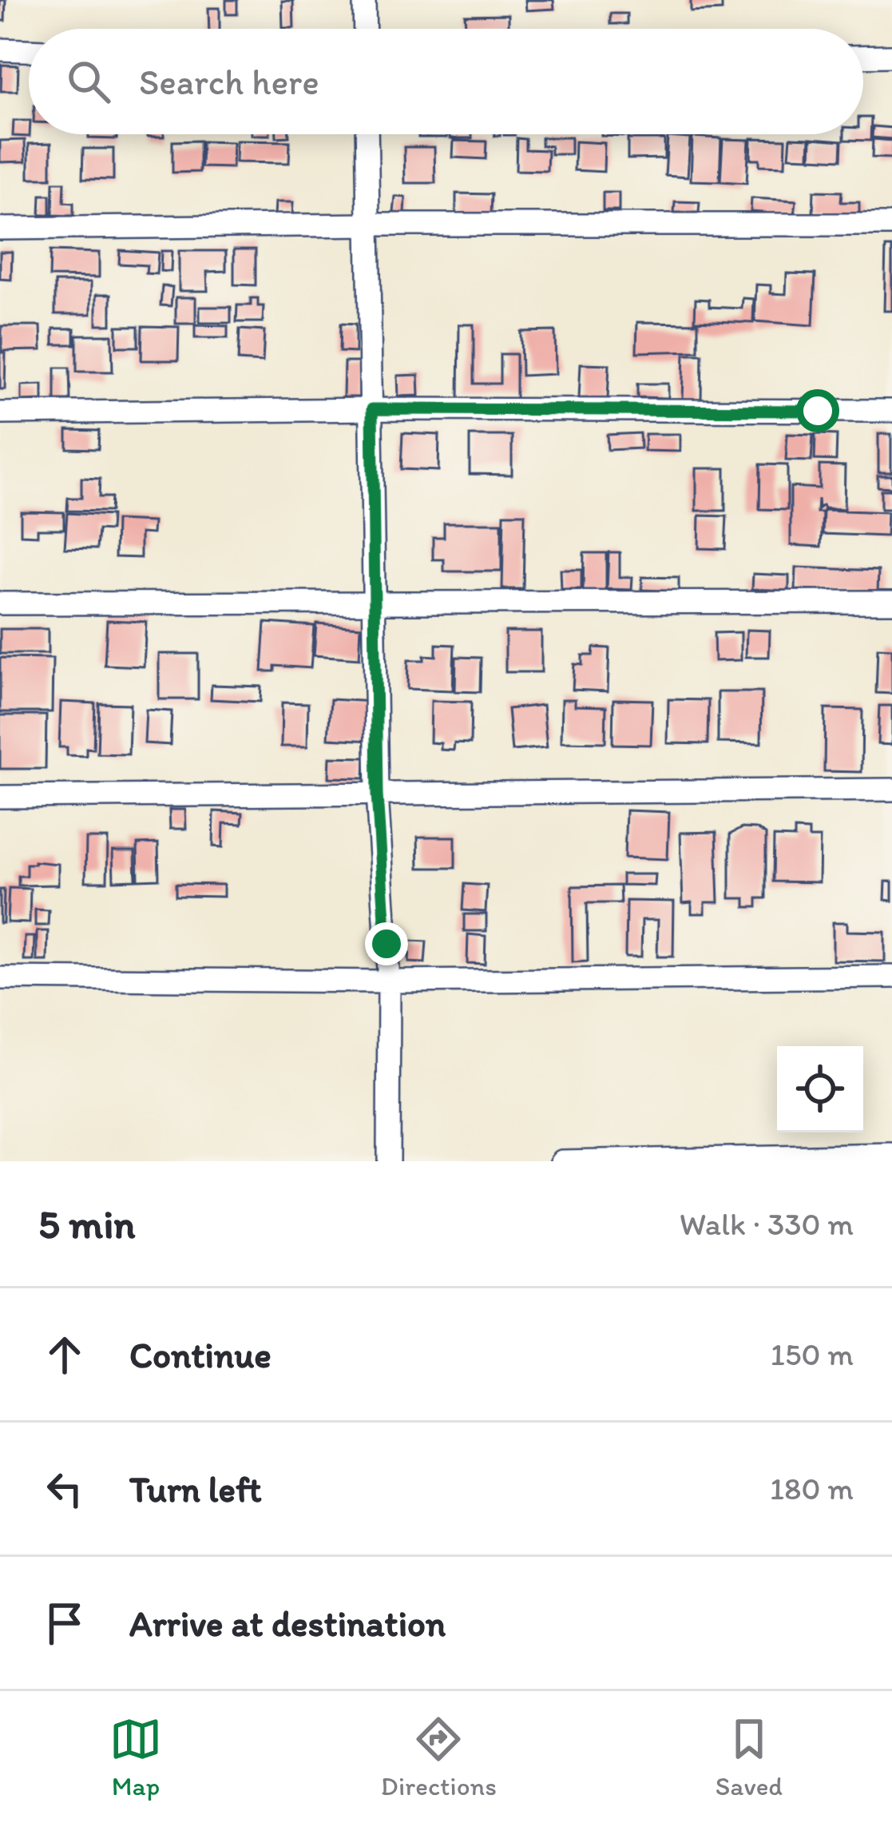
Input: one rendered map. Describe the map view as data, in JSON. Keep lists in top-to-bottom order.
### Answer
{
  "page": {
    "search": "Search here",
    "heading": ["5 min", "Walk · 330 m"],
    "list": [
      ["Continue", "150 m"],
      ["Turn left", "180 m"],
      "Arrive at destination"
    ],
    "nav": ["Map", "Directions", "Saved"]
  }
}
